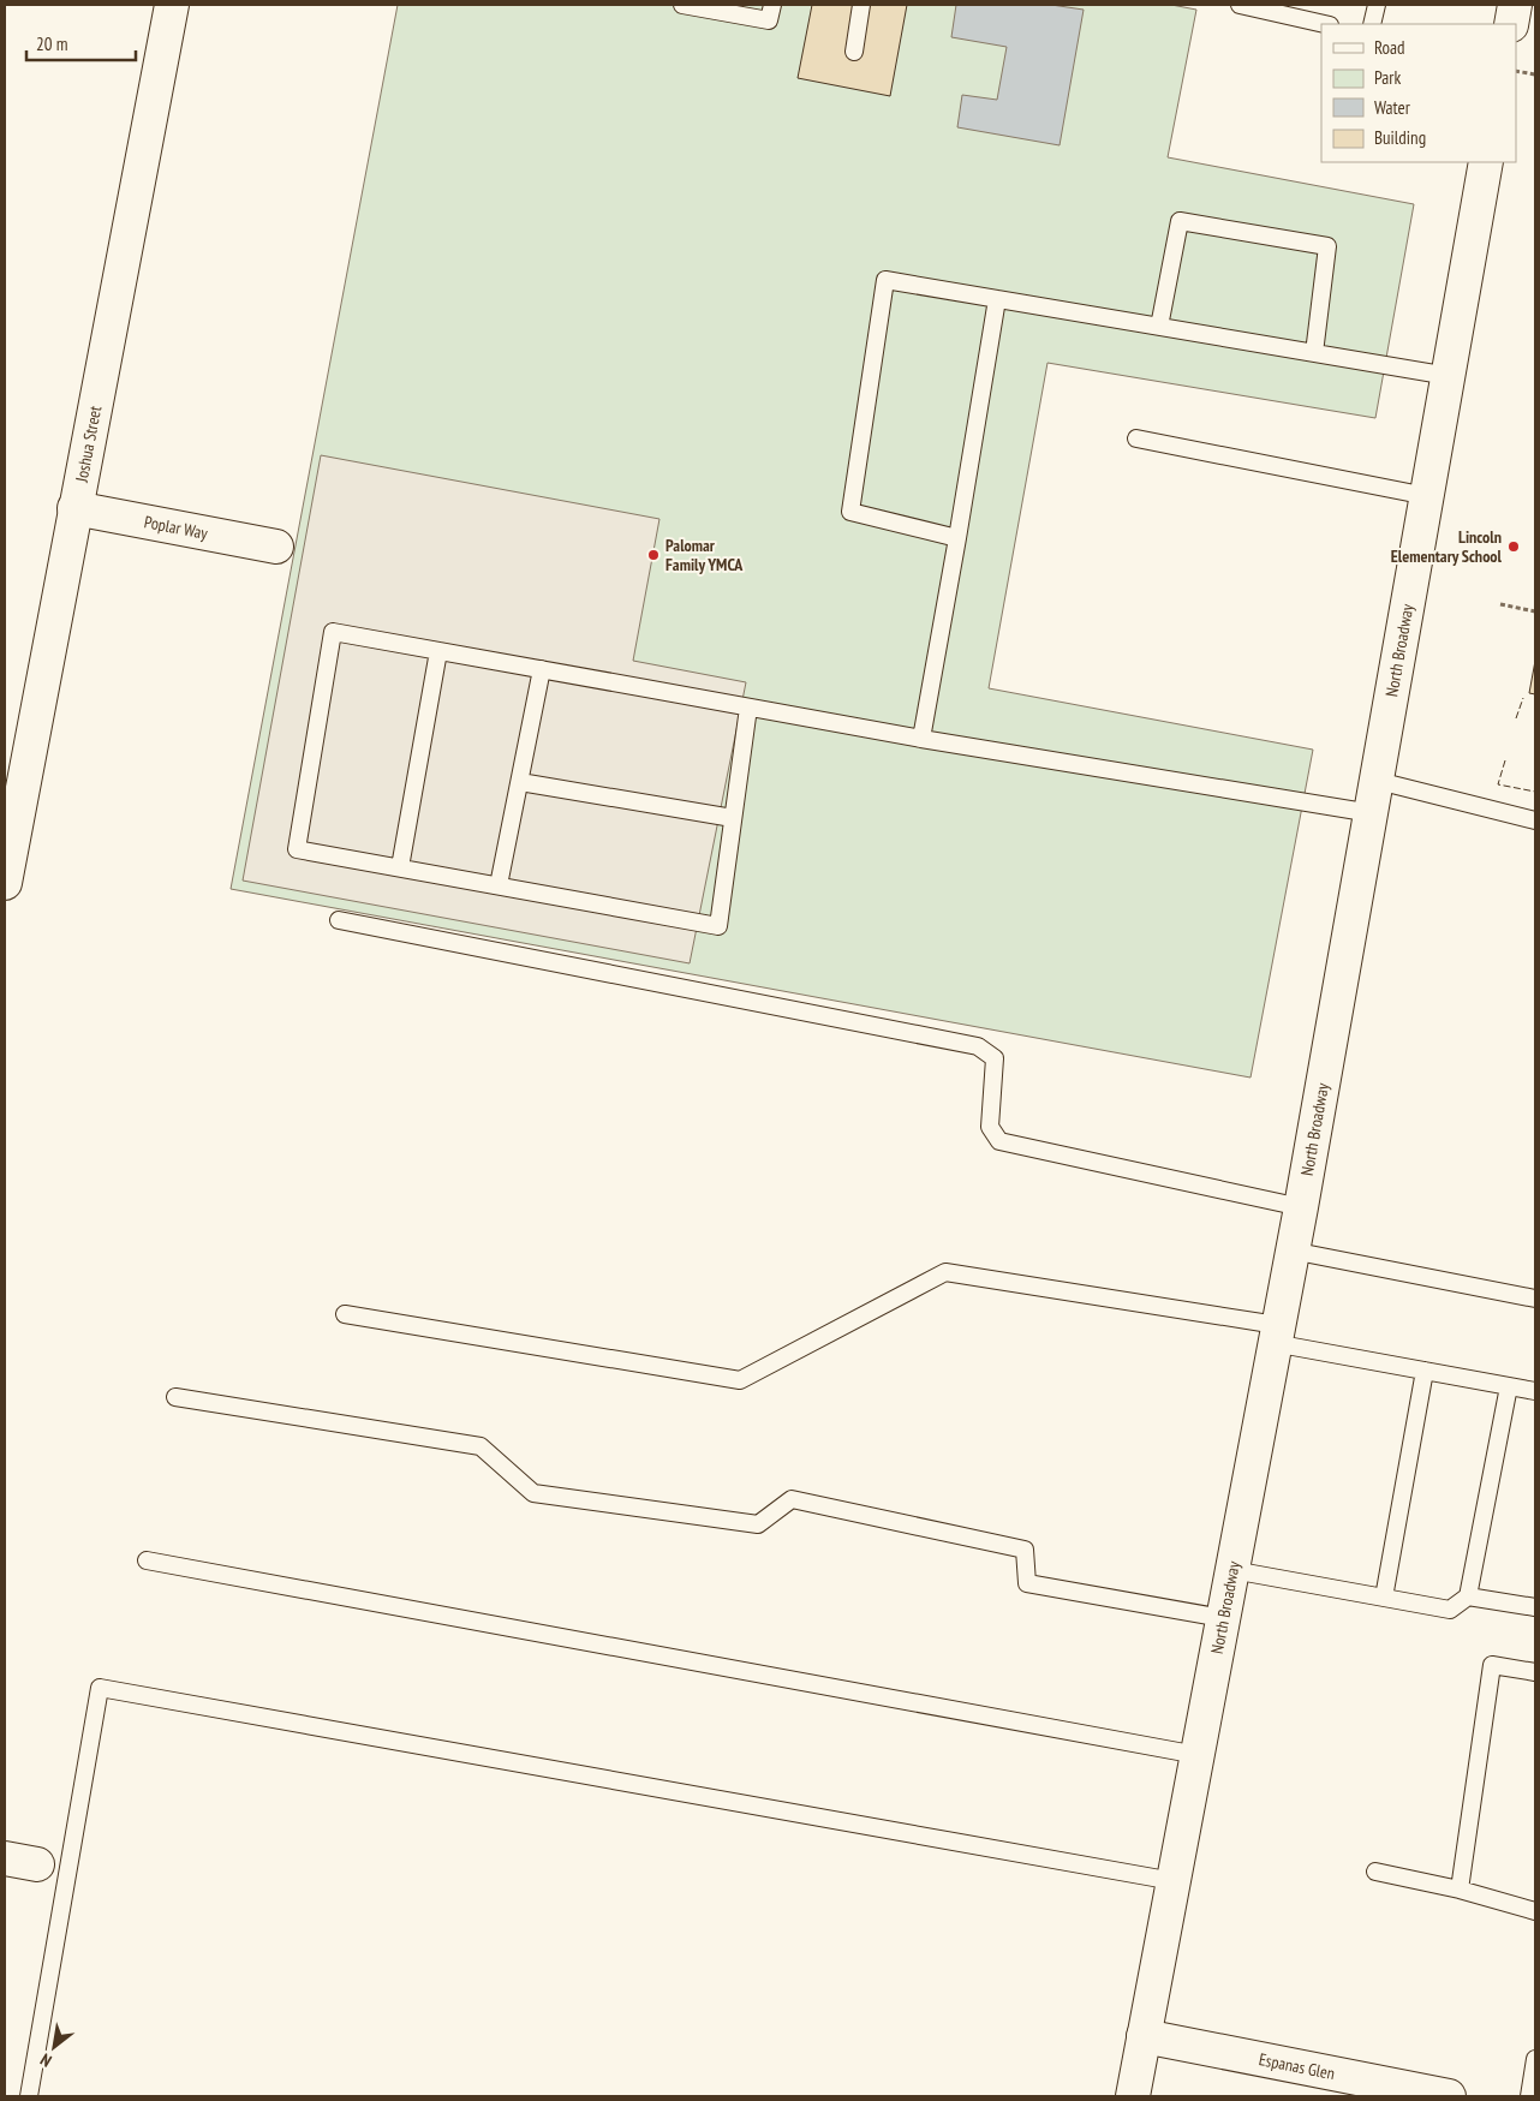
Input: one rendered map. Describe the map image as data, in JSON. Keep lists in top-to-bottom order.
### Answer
{
  "streets": {
    "main road": [
      "Joshua Street",
      "Poplar Way",
      "North Broadway",
      "Espanas Glen"
    ]
  },
  "crossings": [
    ["Joshua Street", "Poplar Way"],
    ["North Broadway", "Espanas Glen"]
  ],
  "places": ["Lincoln Elementary School", "Palomar Family YMCA"],
  "legend": [
    "Road",
    "Park",
    "Water",
    "Building"
  ],
  "scale_bar": "20 m",
  "north": "bottom left"
}
